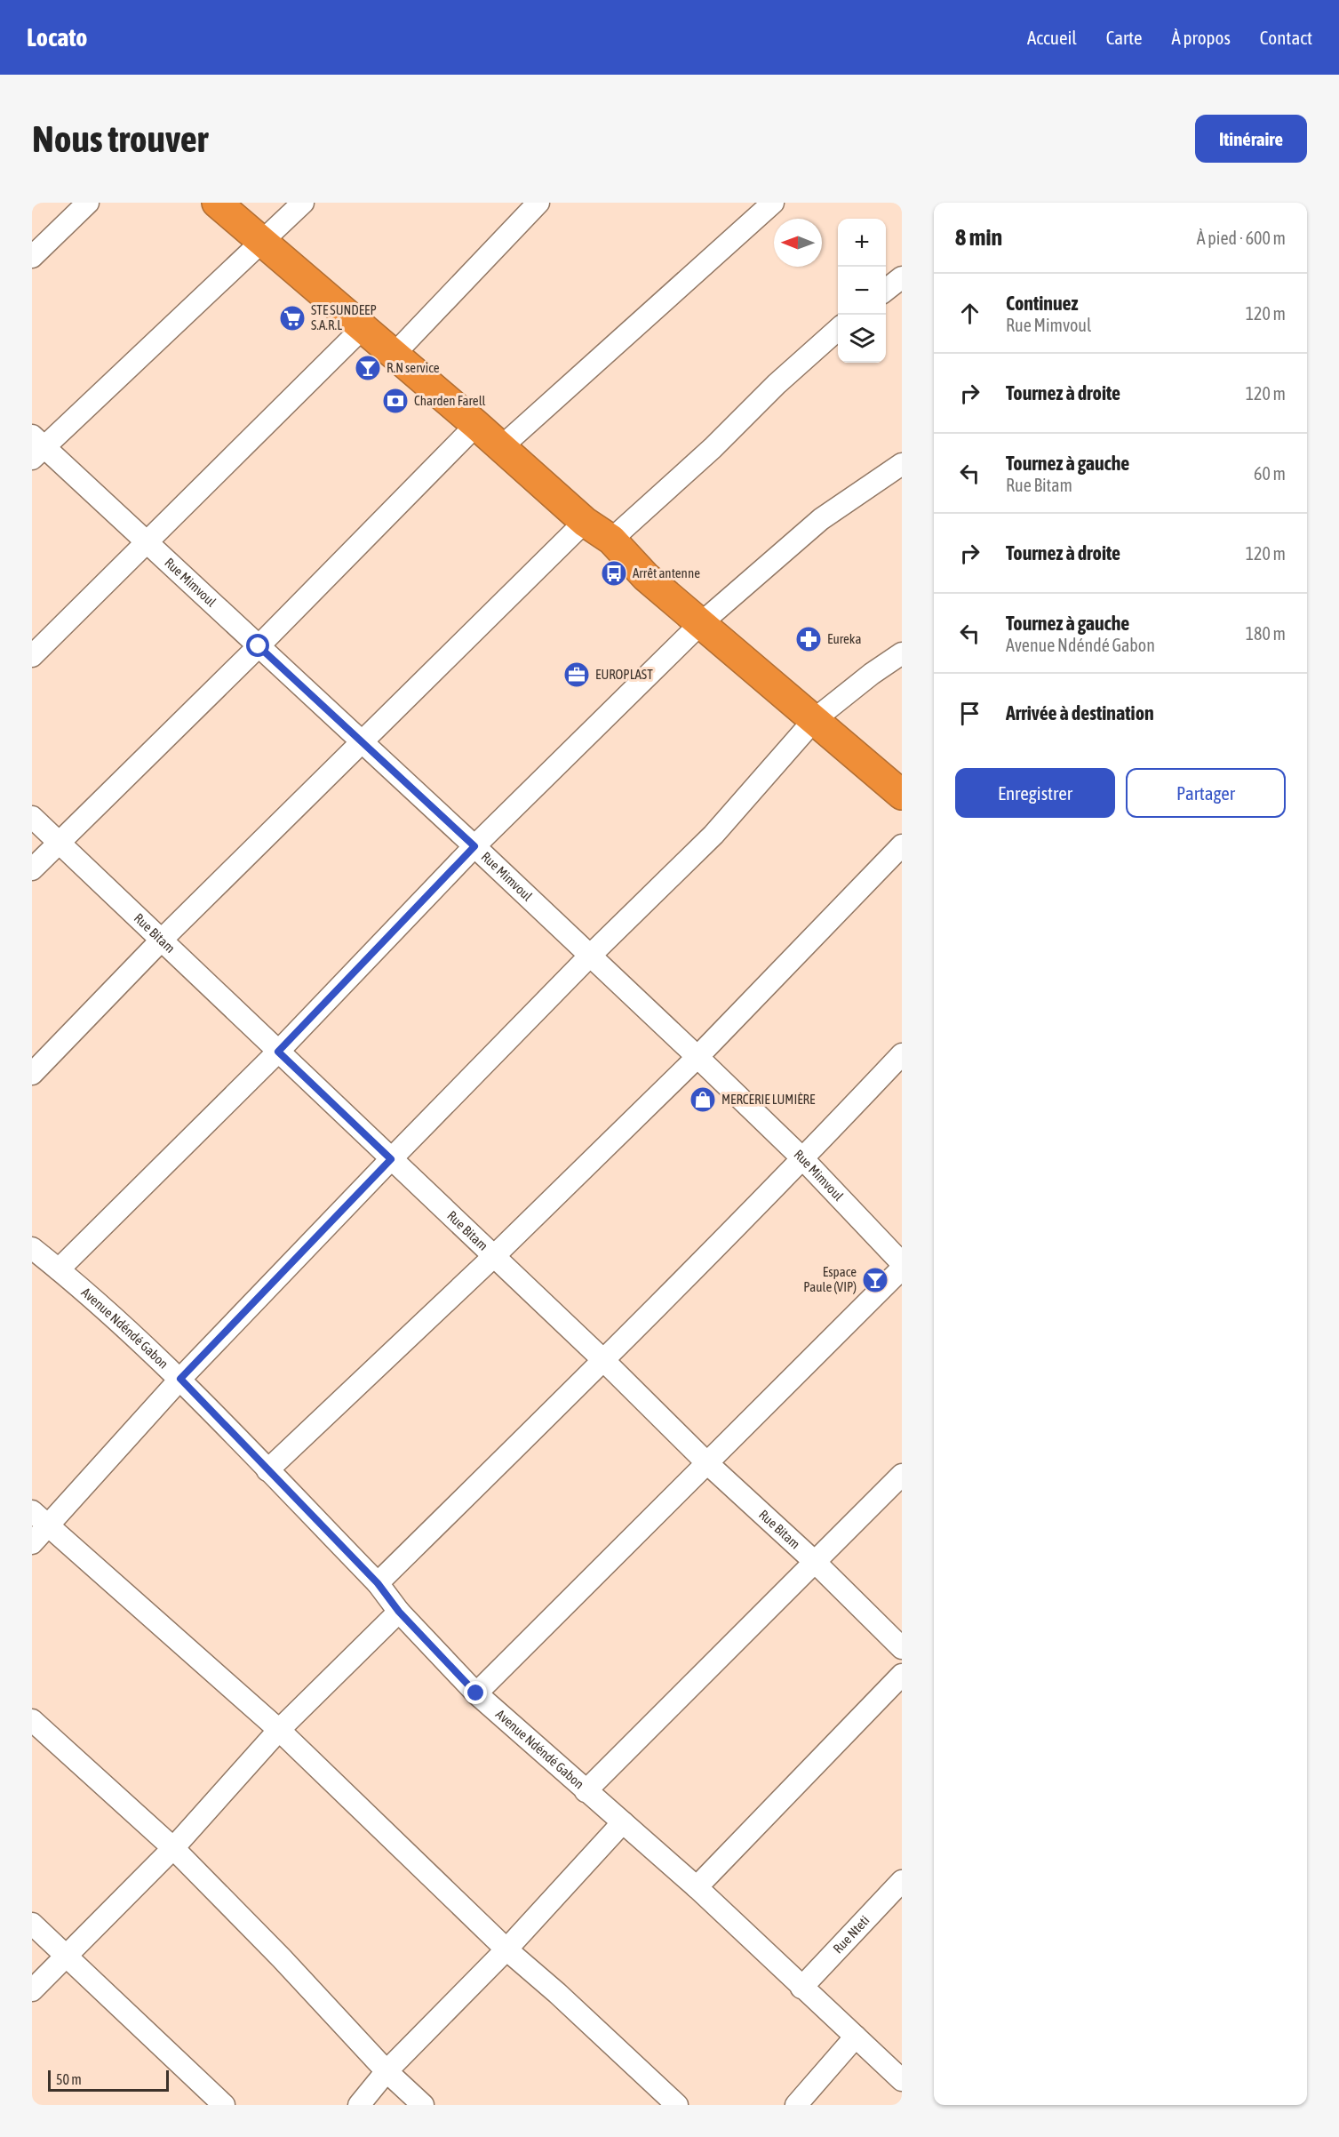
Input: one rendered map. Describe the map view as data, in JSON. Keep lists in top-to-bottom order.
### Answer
{
  "streets": {
    "street": [
      "Rue Mimvoul",
      "Rue Bitam",
      "Avenue Ndéndé Gabon",
      "Rue Nteti"
    ]
  },
  "crossings": [
    ["Avenue Ndéndé Gabon", "Rue Nteti"]
  ],
  "places": {
    "supermarket": ["STE SUNDEEP S.A.R.L"],
    "bar": ["R.N service", "Espace Paule (VIP)"],
    "bank": ["Charden Farell"],
    "bus stop": ["Arrêt antenne"],
    "pharmacy": ["Eureka"],
    "office": ["EUROPLAST"],
    "shop": ["MERCERIE LUMIÈRE"]
  },
  "scale_bar": "50 m",
  "north": "left",
  "page": {
    "header": "Locato",
    "nav": [
      "Accueil",
      "Carte",
      "À propos",
      "Contact"
    ],
    "buttons": [
      "Itinéraire",
      ["Enregistrer", "Partager"]
    ],
    "title": "Nous trouver",
    "heading": ["8 min", "À pied · 600 m"],
    "map_buttons": ["+", "−"],
    "list": [
      ["Continuez", "Rue Mimvoul", "120 m"],
      ["Tournez à droite", "120 m"],
      ["Tournez à gauche", "Rue Bitam", "60 m"],
      ["Tournez à droite", "120 m"],
      ["Tournez à gauche", "Avenue Ndéndé Gabon", "180 m"],
      "Arrivée à destination"
    ],
    "scale": "50 m"
  }
}
